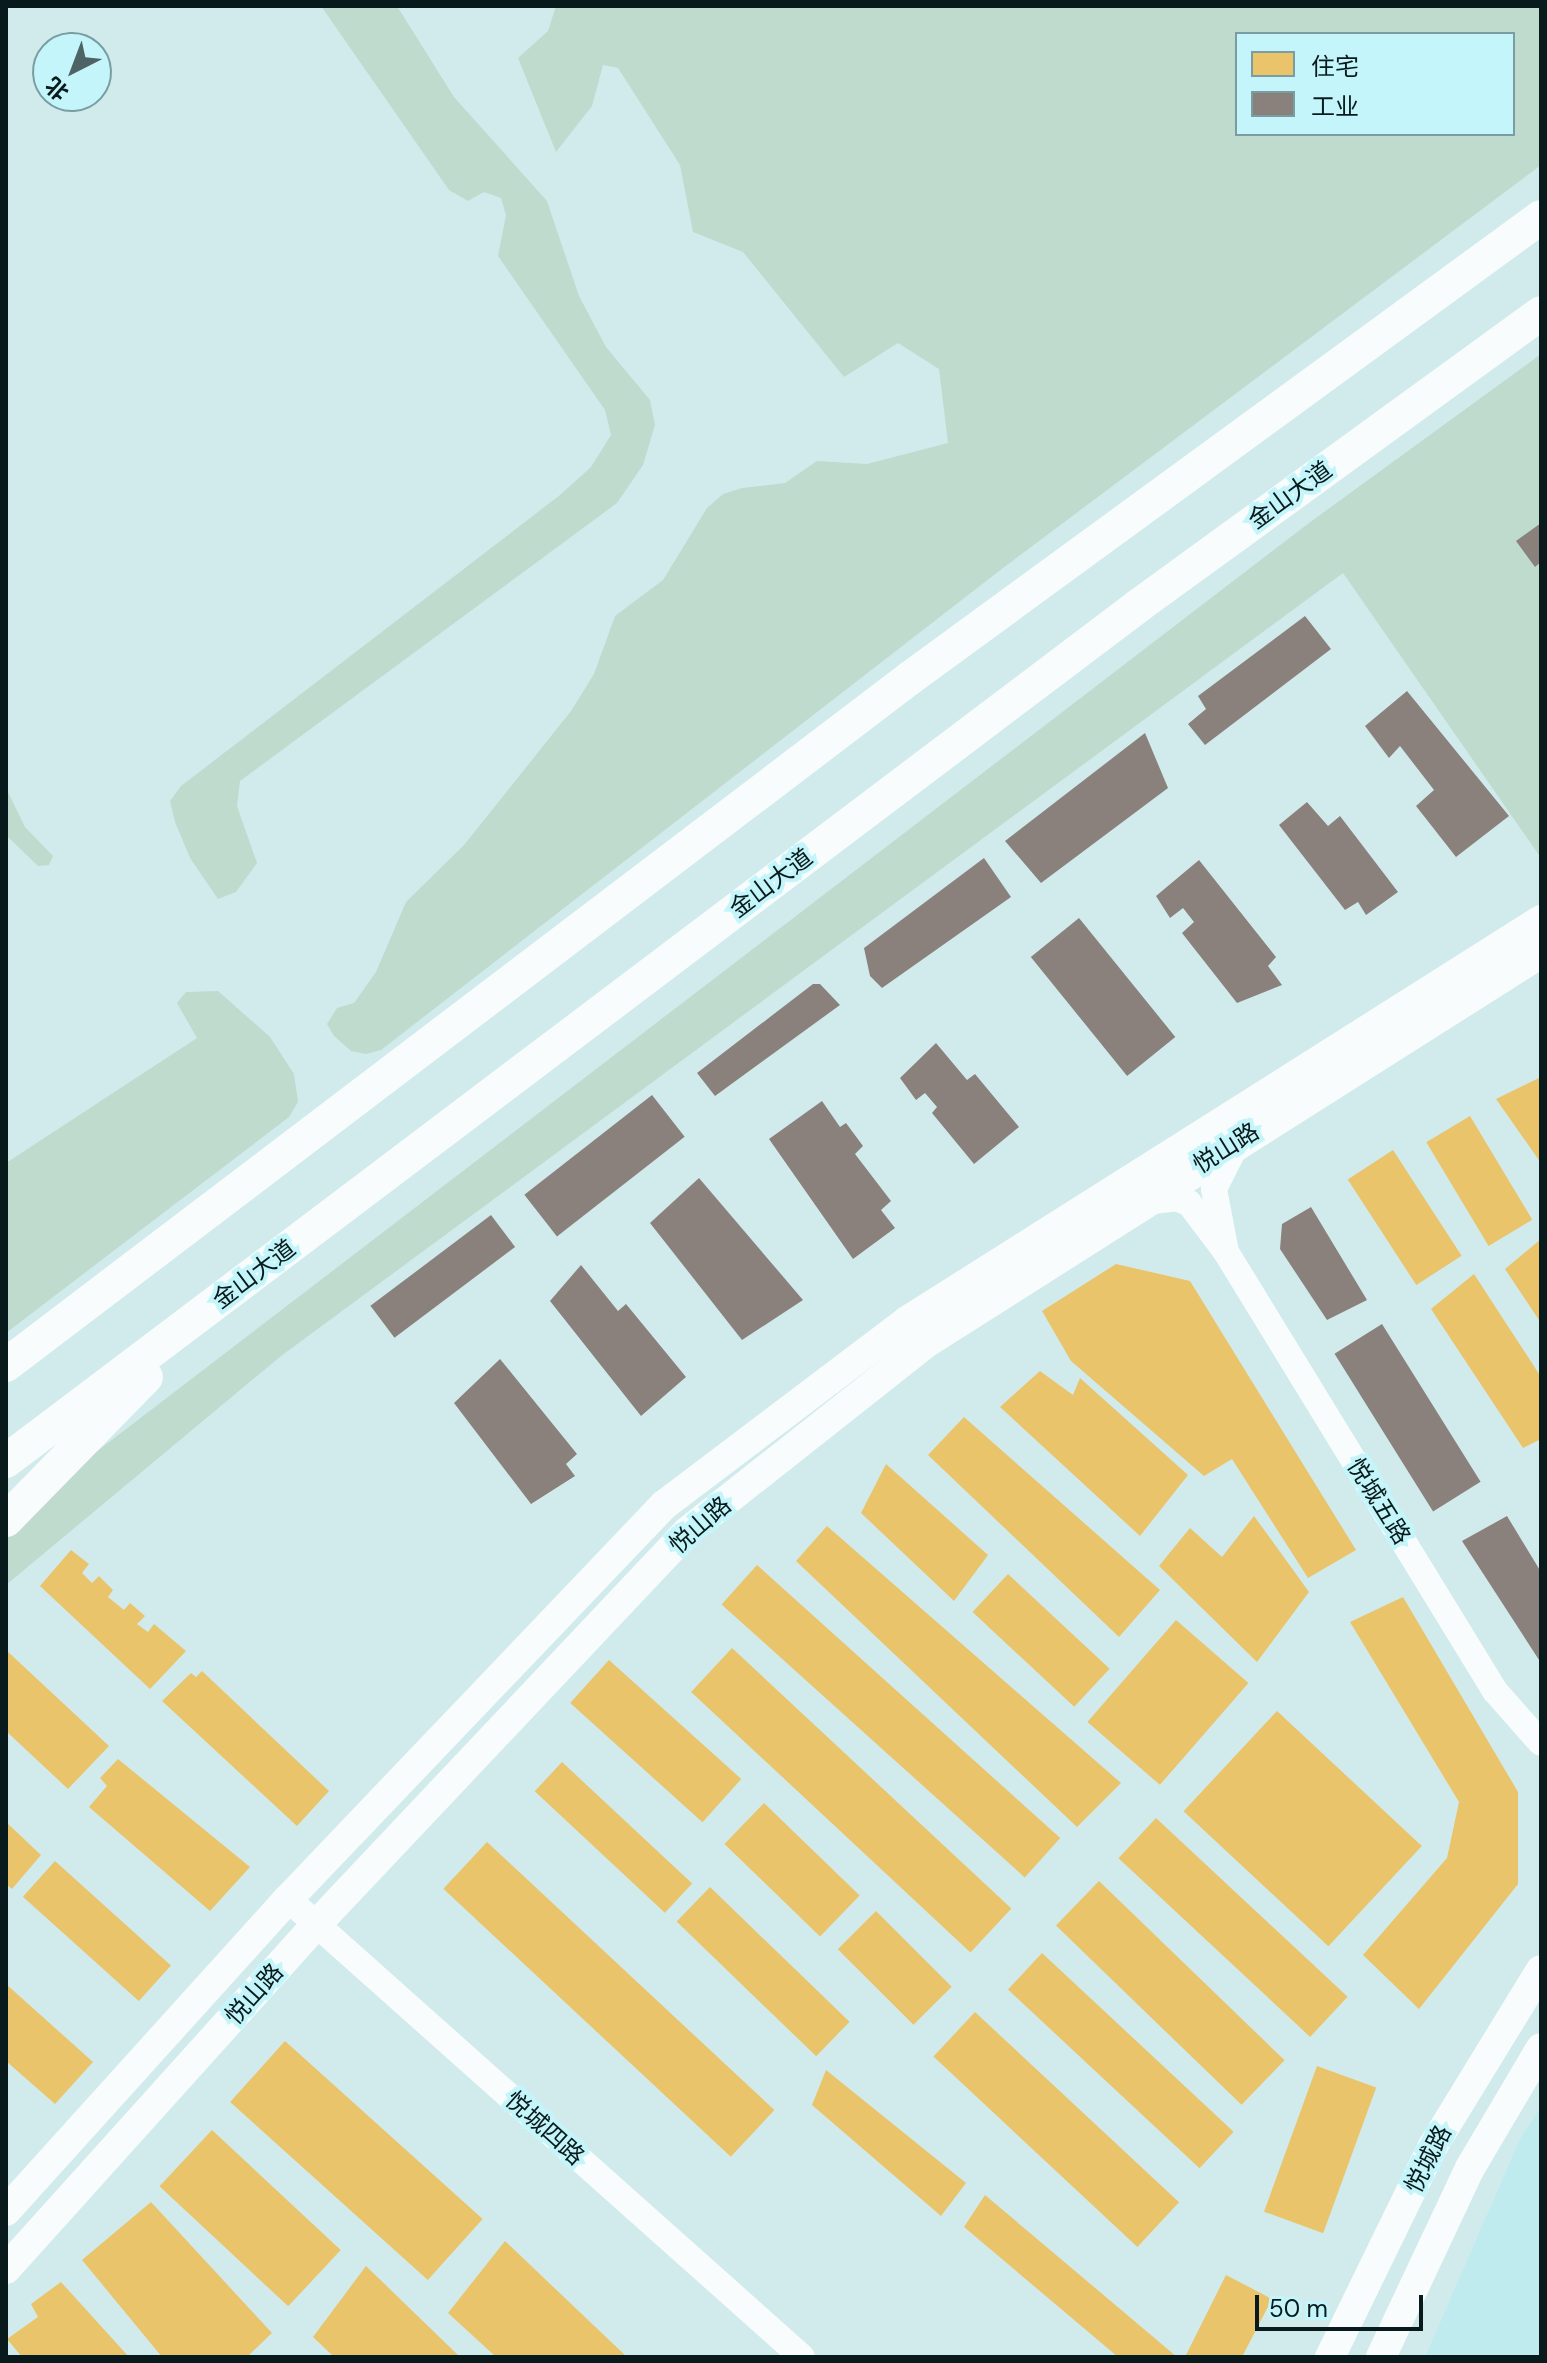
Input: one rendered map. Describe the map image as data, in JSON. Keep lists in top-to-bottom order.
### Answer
{
  "streets": {
    "highway": ["金山大道"],
    "main road": ["悦山路", "悦城路"],
    "street": ["悦城五路", "悦城四路"]
  },
  "crossings": [
    ["悦山路", "悦城五路"],
    ["悦山路", "悦城四路"]
  ],
  "legend": ["住宅", "工业"],
  "scale_bar": "50 m",
  "north": "bottom left"
}
